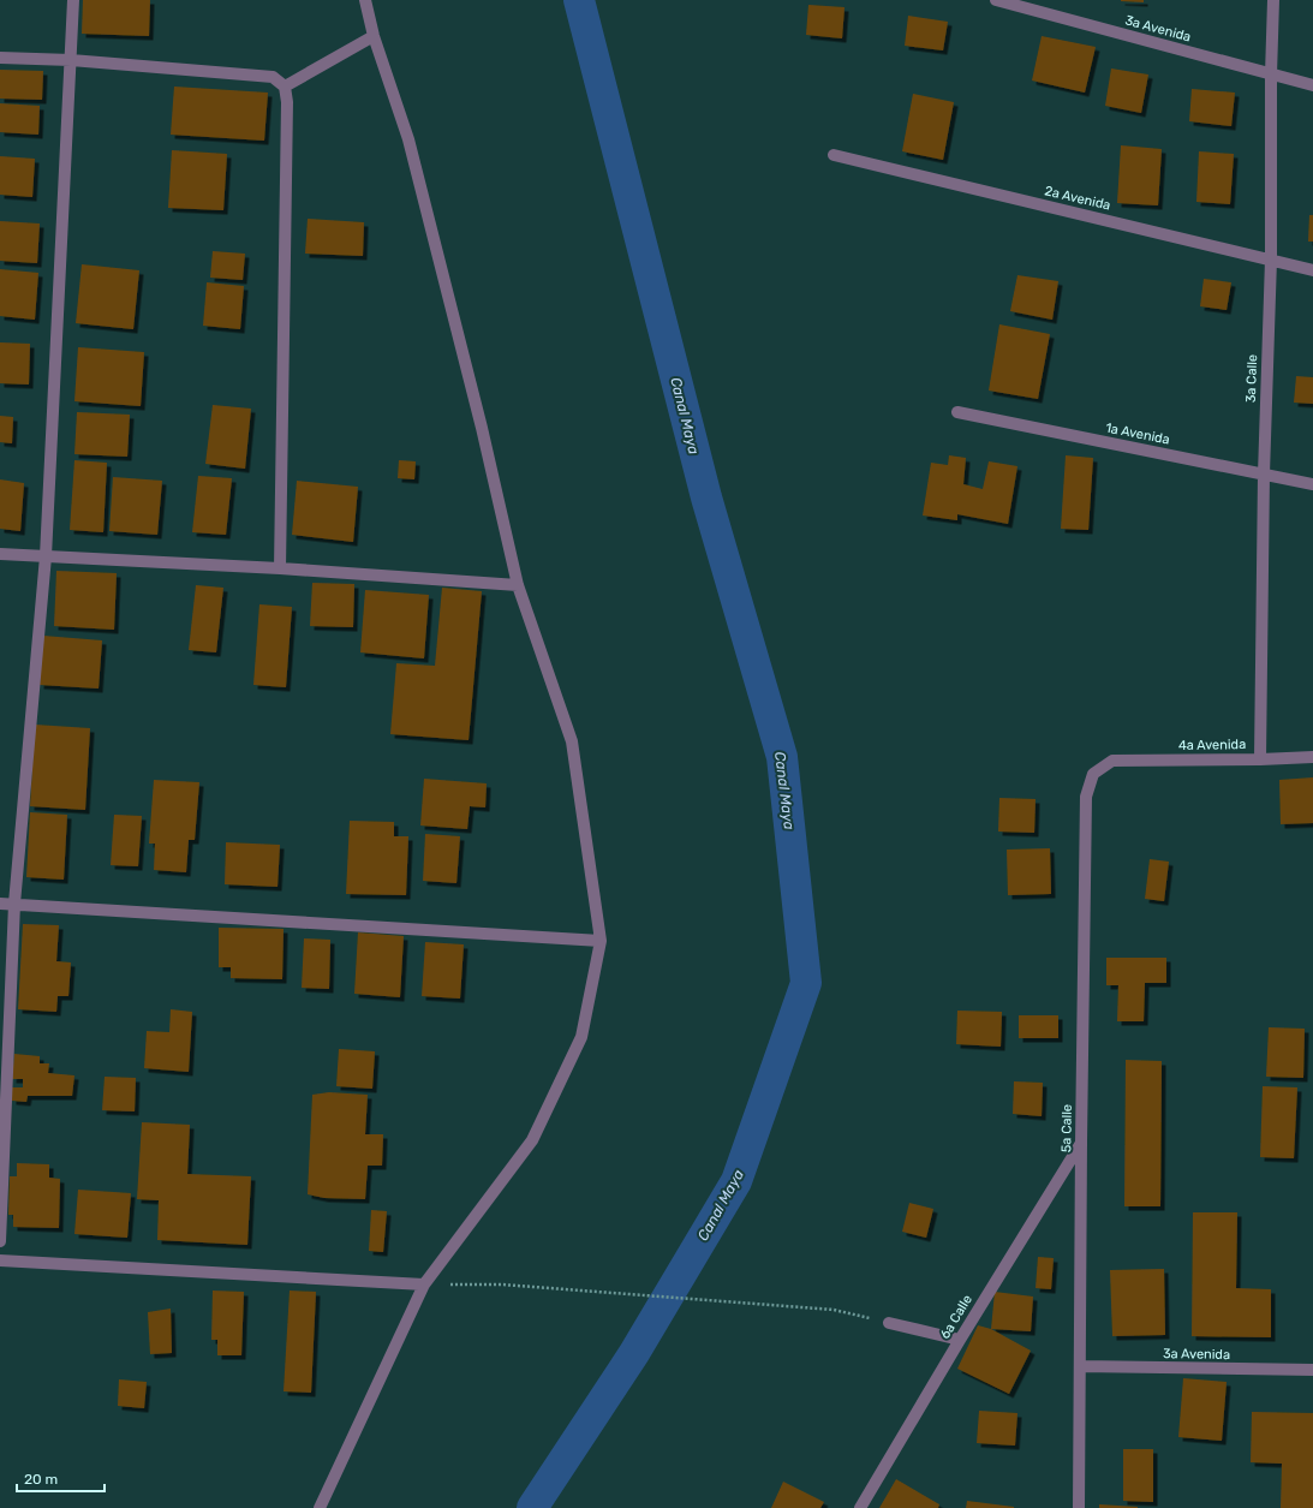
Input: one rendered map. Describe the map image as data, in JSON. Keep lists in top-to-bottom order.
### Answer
{
  "streets": {
    "street": [
      "3a Avenida",
      "2a Avenida",
      "3a Calle",
      "1a Avenida",
      "4a Avenida",
      "5a Calle",
      "6a Calle"
    ]
  },
  "crossings": [
    ["3a Avenida", "3a Calle"],
    ["3a Avenida", "5a Calle"],
    ["2a Avenida", "3a Calle"],
    ["3a Calle", "1a Avenida"],
    ["3a Calle", "4a Avenida"],
    ["4a Avenida", "5a Calle"],
    ["5a Calle", "6a Calle"]
  ],
  "water": ["Canal Maya"],
  "scale_bar": "20 m"
}
